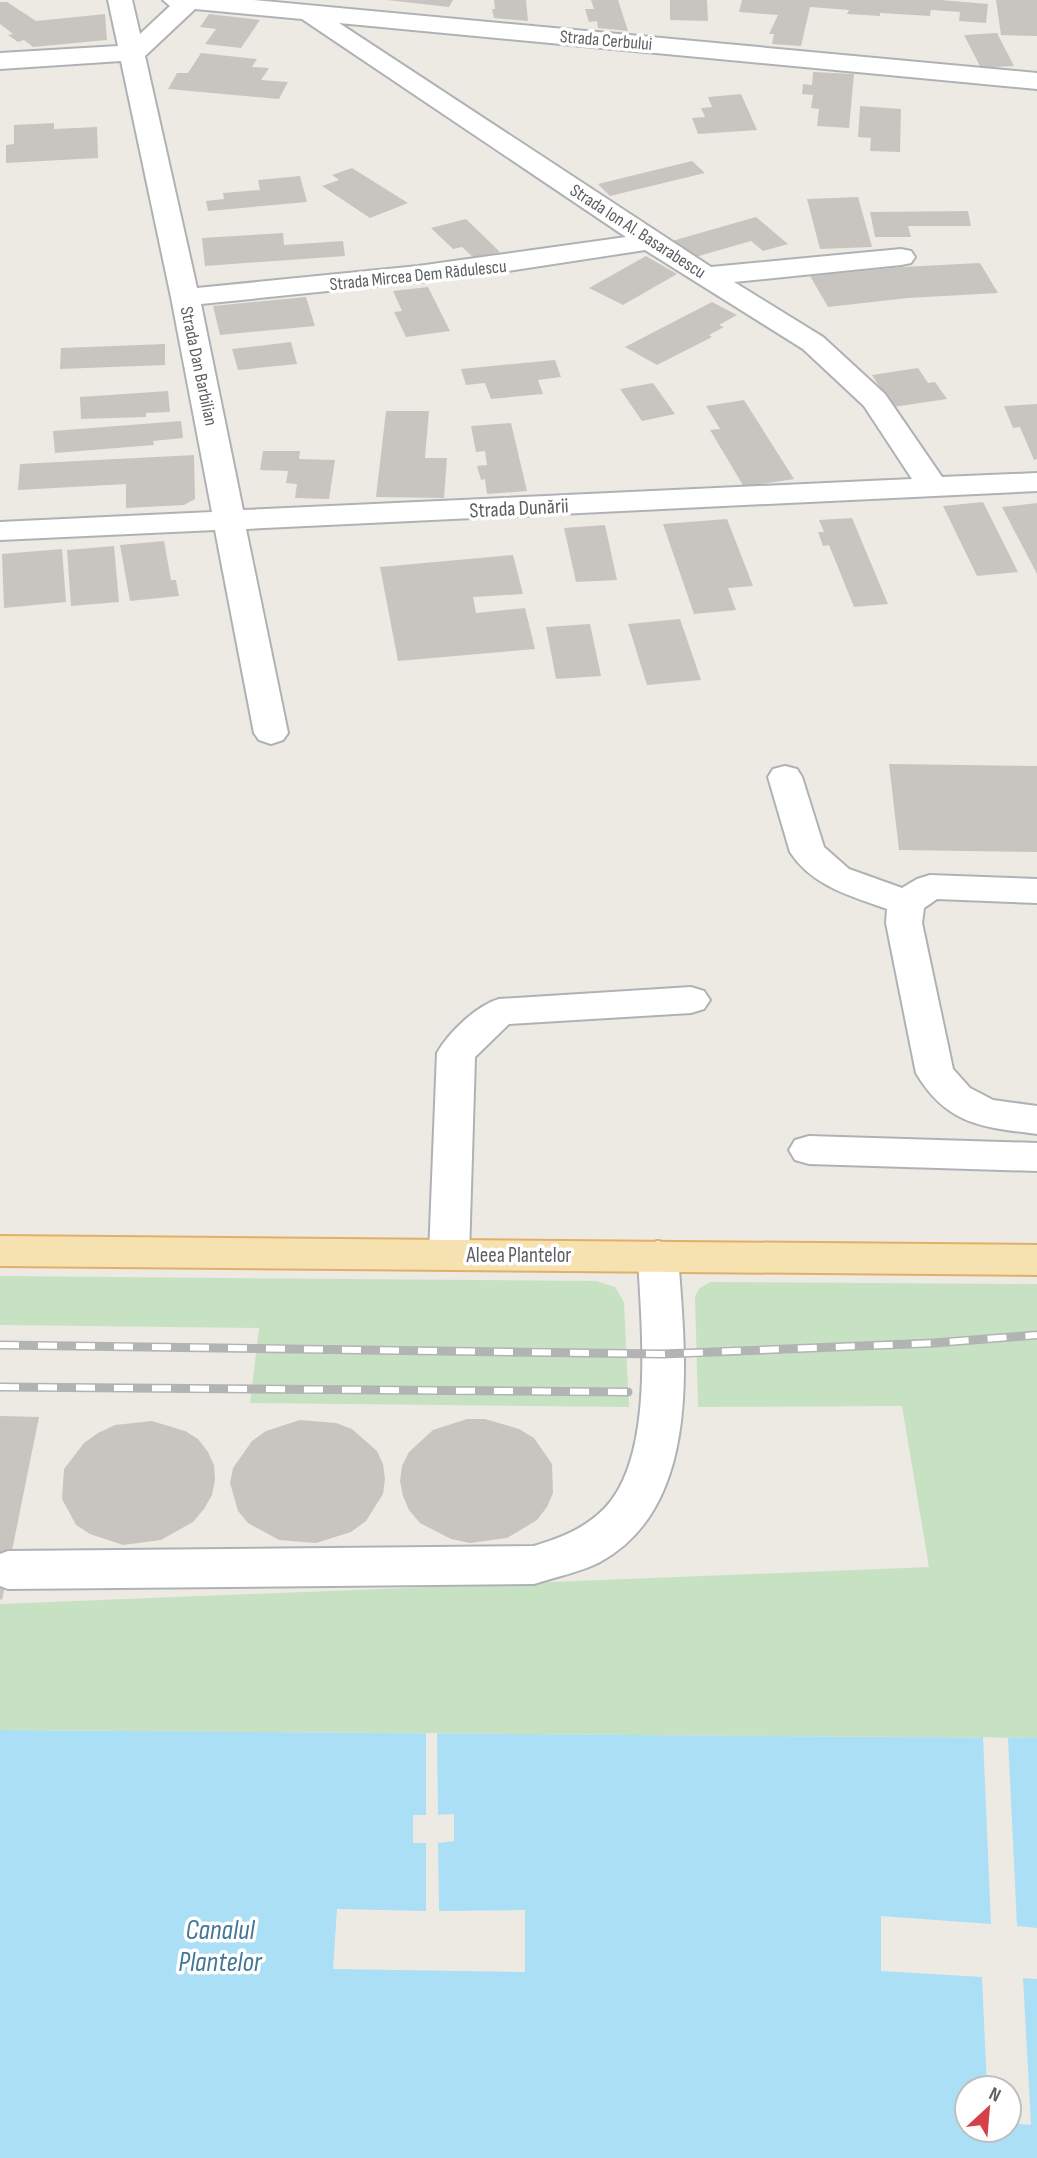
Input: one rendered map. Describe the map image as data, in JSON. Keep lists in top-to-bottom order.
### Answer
{
  "streets": {
    "main road": ["Aleea Plantelor"],
    "street": [
      "Strada Cerbului",
      "Strada Ion Al. Basarabescu",
      "Strada Mircea Dem Rădulescu",
      "Strada Dan Barbilian",
      "Strada Dunării"
    ]
  },
  "crossings": [
    ["Strada Cerbului", "Strada Ion Al. Basarabescu"],
    ["Strada Ion Al. Basarabescu", "Strada Mircea Dem Rădulescu"],
    ["Strada Ion Al. Basarabescu", "Strada Dunării"],
    ["Strada Mircea Dem Rădulescu", "Strada Dan Barbilian"],
    ["Strada Dan Barbilian", "Strada Dunării"]
  ],
  "water": ["Canalul Plantelor"],
  "north": "top right"
}
